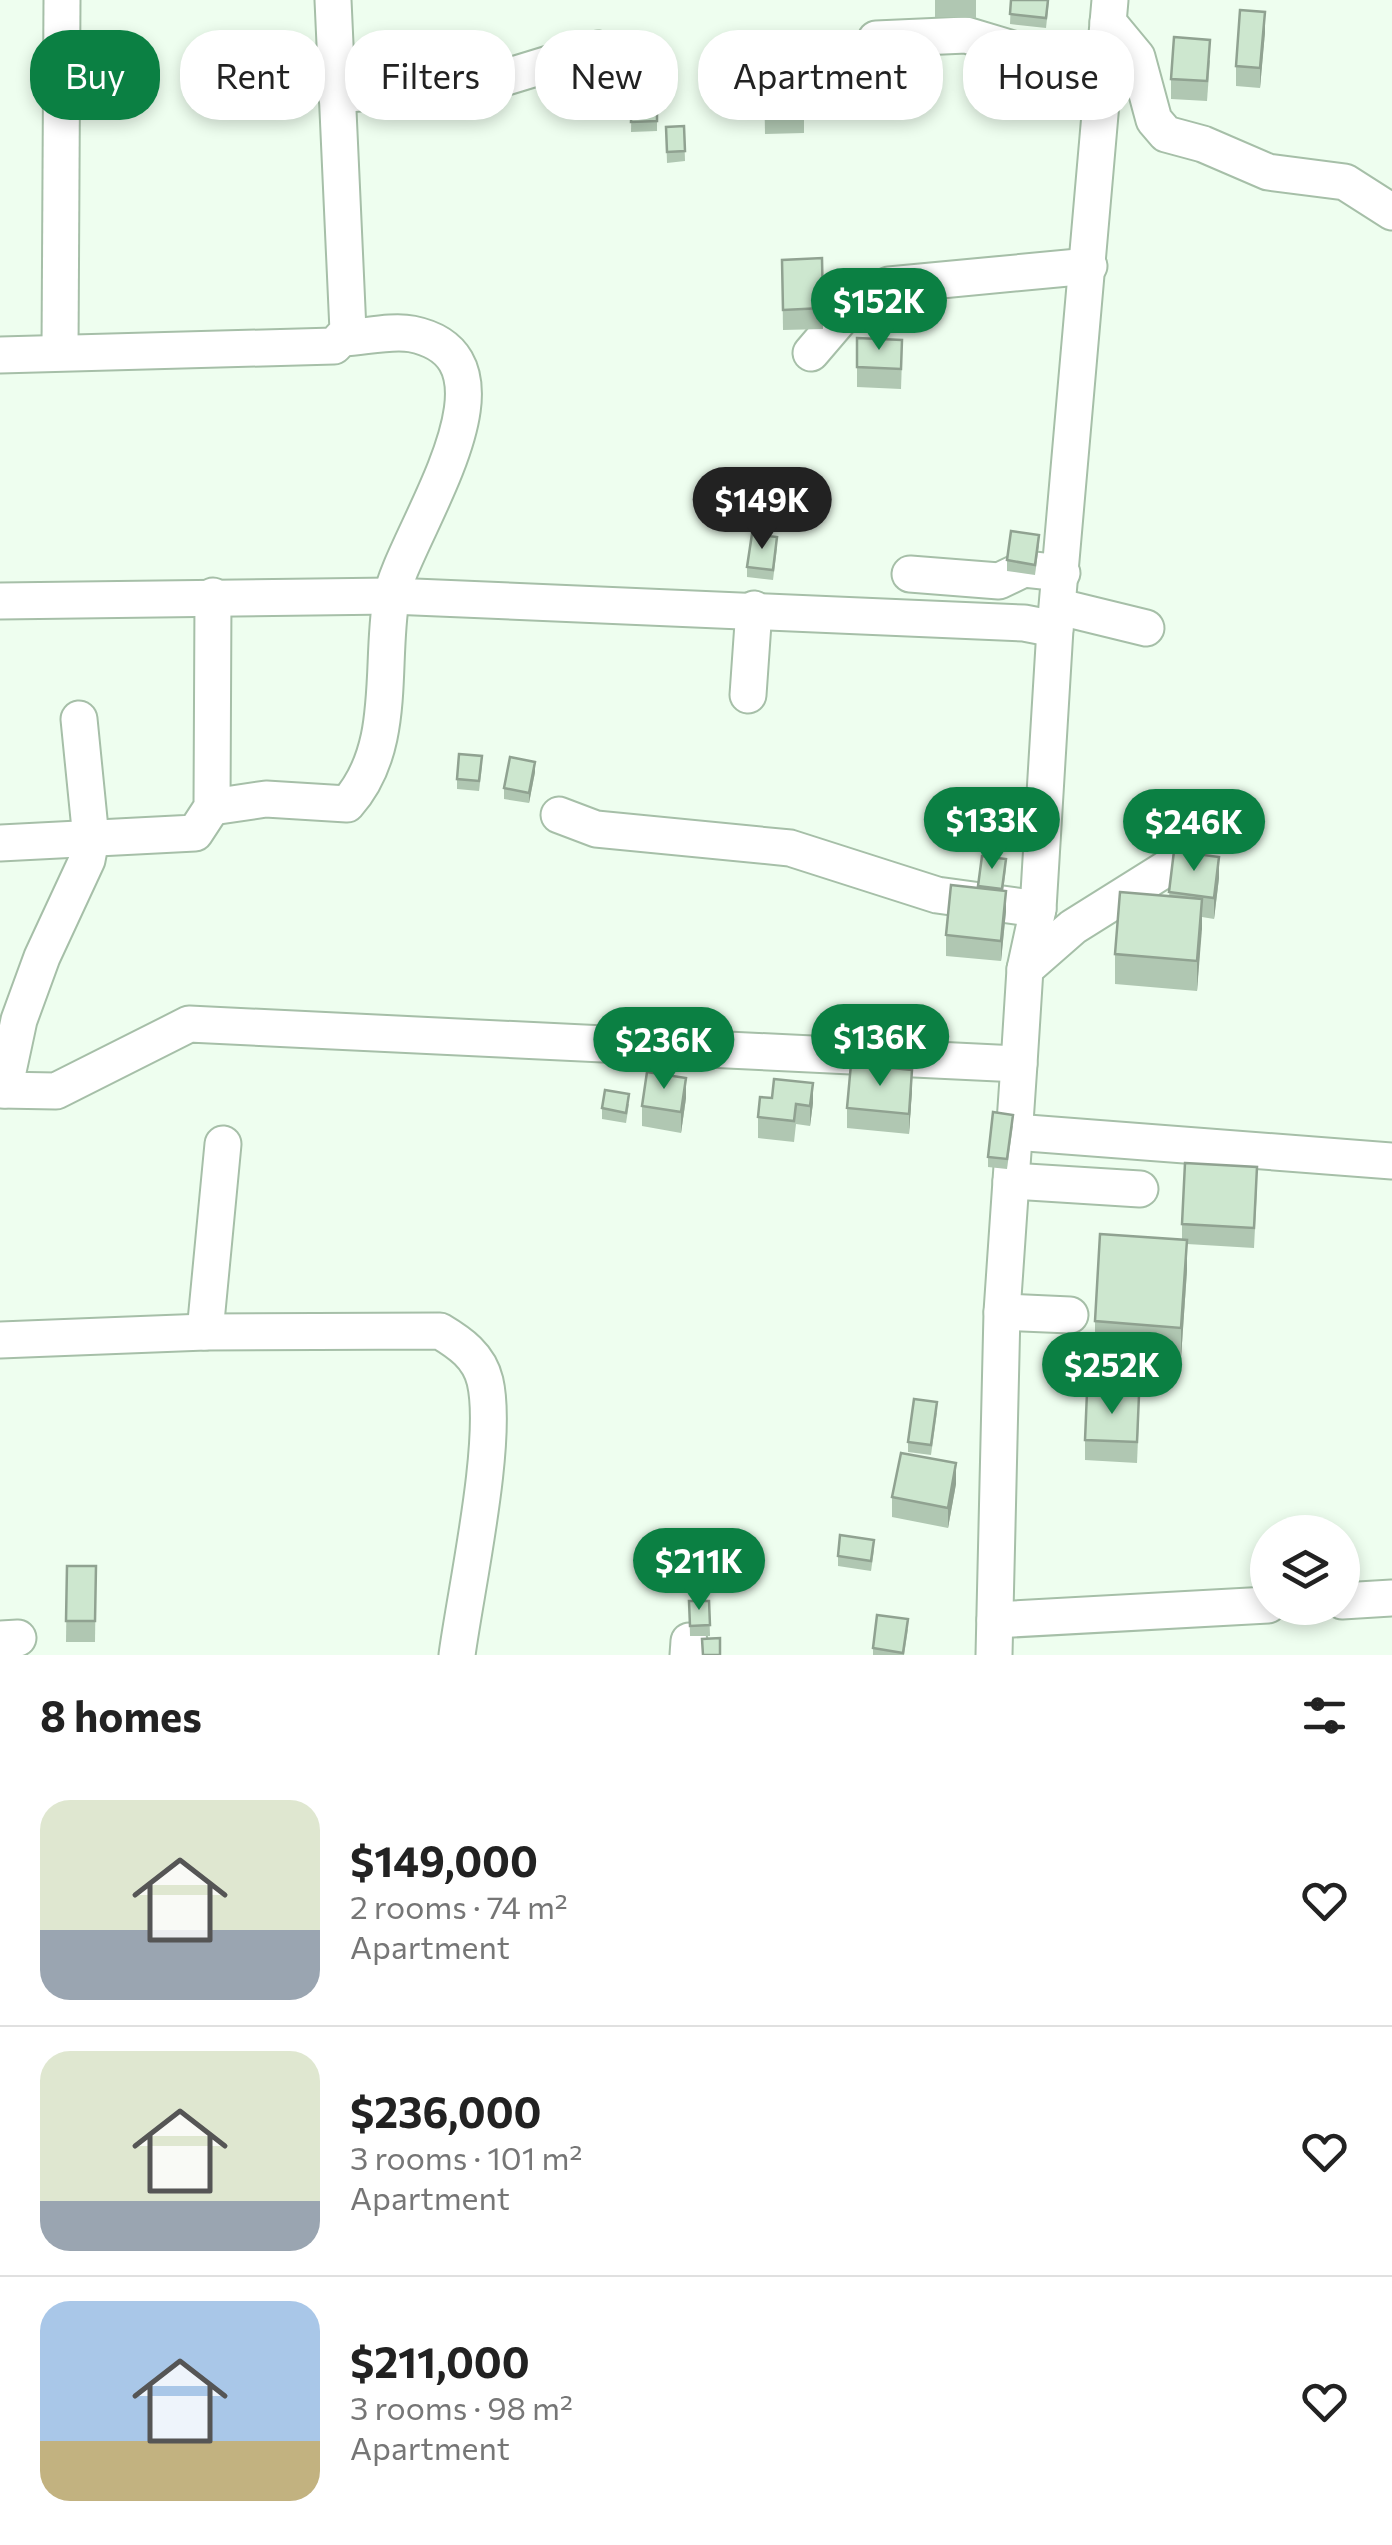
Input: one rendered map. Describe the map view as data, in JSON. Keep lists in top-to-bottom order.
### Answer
{
  "page": {
    "chip": [
      "Buy",
      "Rent",
      "Filters",
      "New",
      "Apartment",
      "House"
    ],
    "price": [
      "$152K",
      "$149K",
      "$133K",
      "$246K",
      "$136K",
      "$236K",
      "$252K",
      "$211K"
    ],
    "heading": "8 homes",
    "list": [
      {
        "name": "$149,000",
        "note": "2 rooms · 74 m² · Apartment"
      },
      {
        "name": "$236,000",
        "note": "3 rooms · 101 m² · Apartment"
      },
      {
        "name": "$211,000",
        "note": "3 rooms · 98 m² · Apartment"
      }
    ]
  }
}
